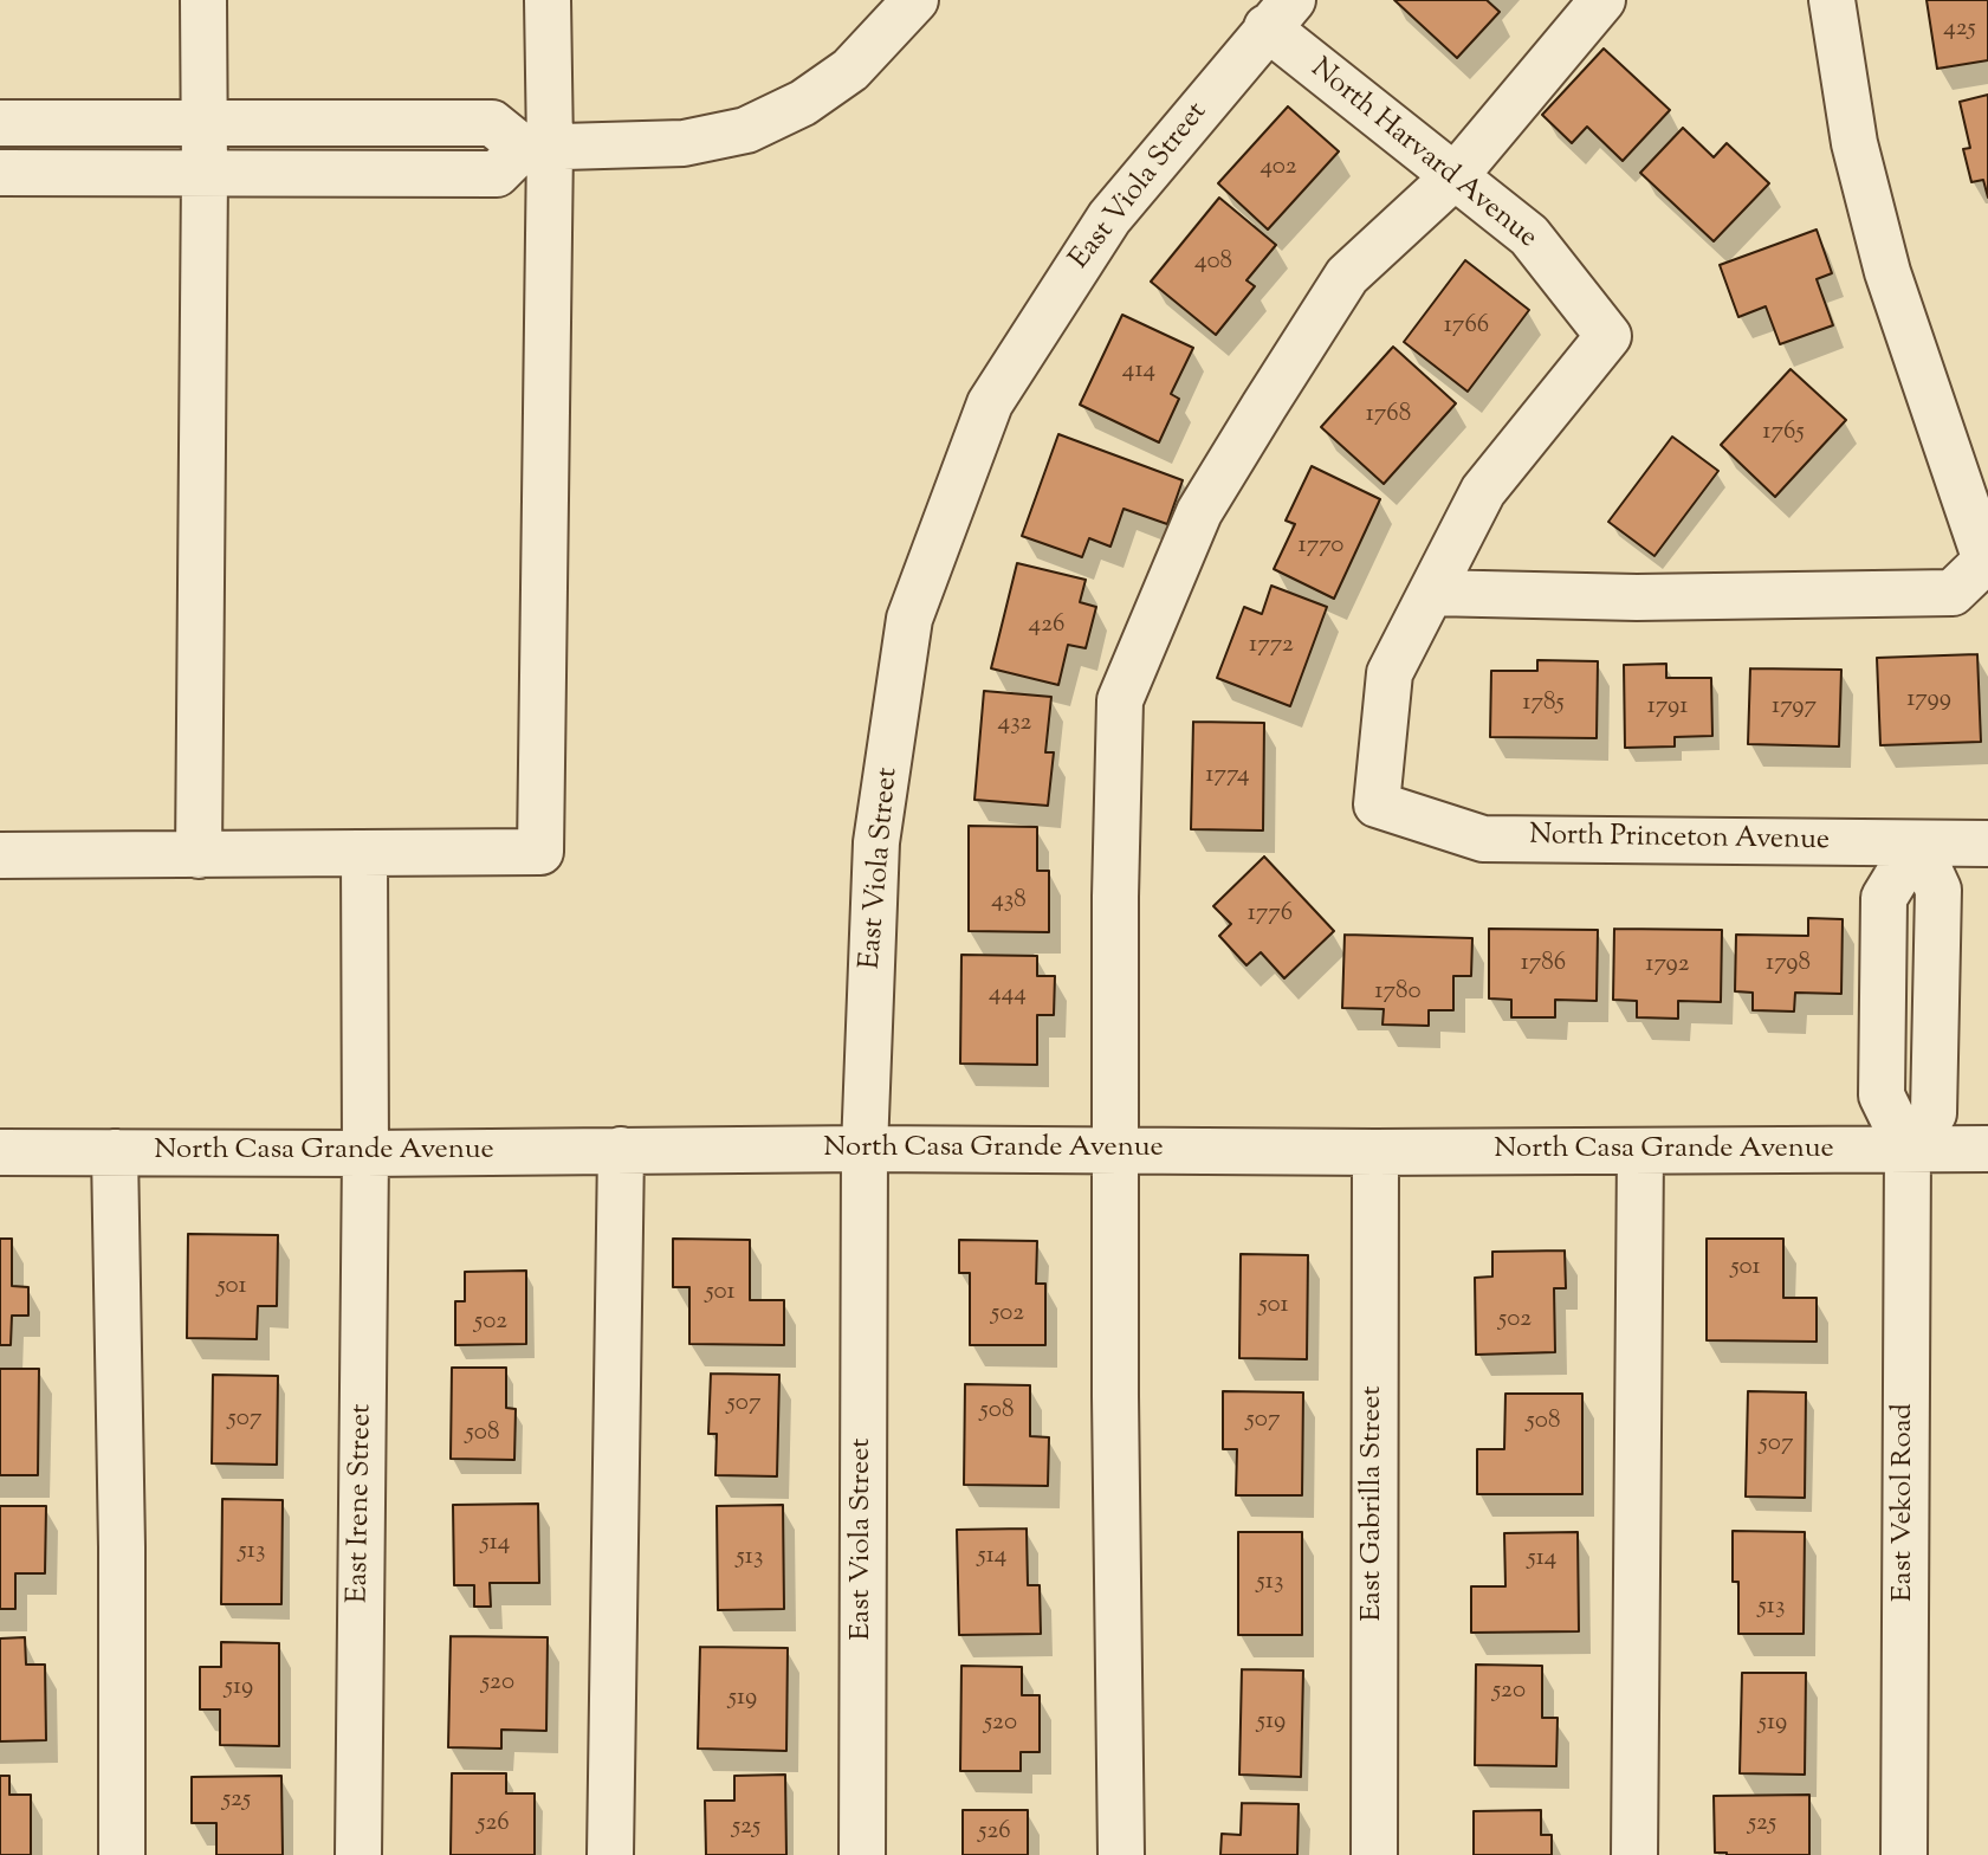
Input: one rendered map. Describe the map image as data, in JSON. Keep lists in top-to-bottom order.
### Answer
{
  "streets": {
    "street": [
      "North Harvard Avenue",
      "East Viola Street",
      "North Princeton Avenue",
      "North Casa Grande Avenue",
      "East Vekol Road",
      "East Irene Street",
      "East Gabrilla Street"
    ]
  },
  "crossings": [
    ["North Harvard Avenue", "East Viola Street"],
    ["North Harvard Avenue", "North Princeton Avenue"],
    ["East Viola Street", "North Casa Grande Avenue"],
    ["North Casa Grande Avenue", "East Vekol Road"],
    ["North Casa Grande Avenue", "East Irene Street"],
    ["North Casa Grande Avenue", "East Gabrilla Street"]
  ],
  "house_numbers": [
    "425",
    "402",
    "408",
    "1766",
    "414",
    "1768",
    "1765",
    "1770",
    "426",
    "1772",
    "1799",
    "1785",
    "1791",
    "1797",
    "432",
    "1774",
    "438",
    "1776",
    "1786",
    "1798",
    "1792",
    "1780",
    "444",
    "501",
    "501",
    "501",
    "501",
    "502",
    "502",
    "502",
    "507",
    "508",
    "507",
    "507",
    "508",
    "508",
    "507",
    "514",
    "513",
    "514",
    "513",
    "514",
    "513",
    "513",
    "520",
    "519",
    "520",
    "519",
    "519",
    "520",
    "519",
    "525",
    "526",
    "525",
    "525",
    "526"
  ]
}
